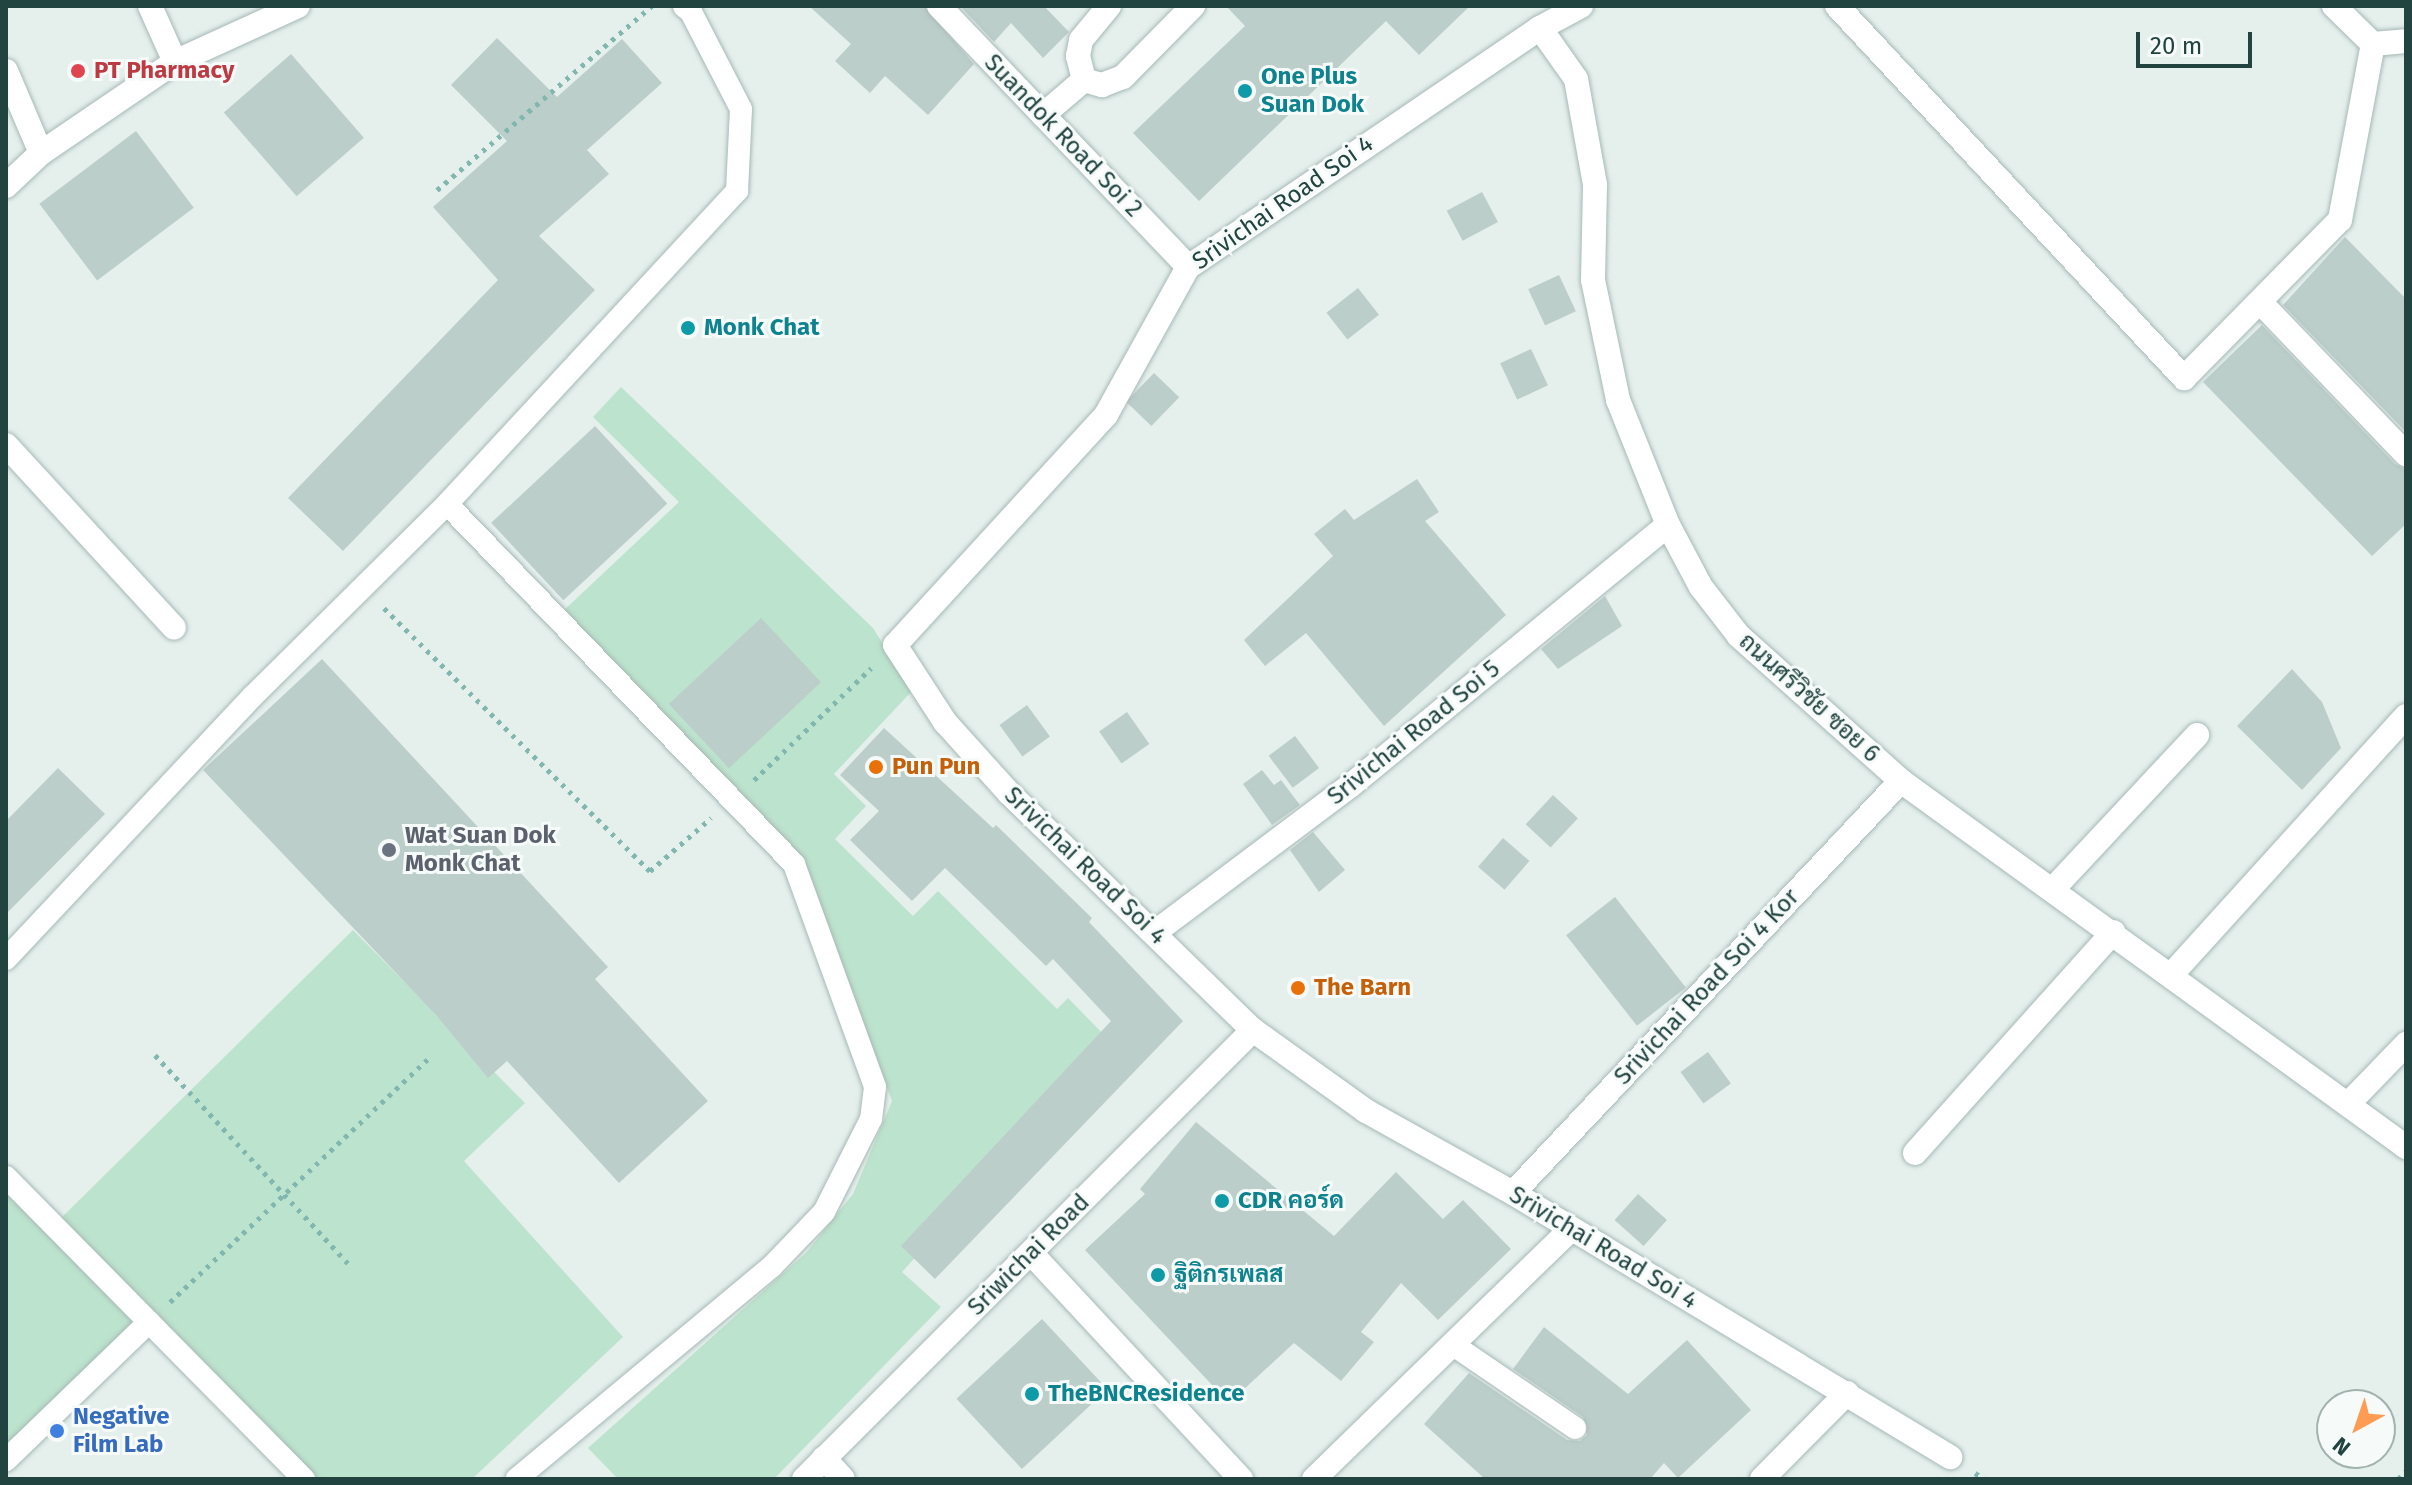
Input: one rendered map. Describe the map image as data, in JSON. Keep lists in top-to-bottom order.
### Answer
{
  "streets": {
    "street": [
      "Suandok Road Soi 2",
      "Srivichai Road Soi 4",
      "ถนนศรีวิชัย ซอย 6",
      "Srivichai Road Soi 5",
      "Srivichai Road Soi 4 Kor",
      "Sriwichai Road"
    ]
  },
  "crossings": [
    ["Suandok Road Soi 2", "Srivichai Road Soi 4"],
    ["Srivichai Road Soi 4", "ถนนศรีวิชัย ซอย 6"],
    ["Srivichai Road Soi 4", "Srivichai Road Soi 5"],
    ["Srivichai Road Soi 4", "Srivichai Road Soi 4 Kor"],
    ["Srivichai Road Soi 4", "Sriwichai Road"],
    ["ถนนศรีวิชัย ซอย 6", "Srivichai Road Soi 5"],
    ["ถนนศรีวิชัย ซอย 6", "Srivichai Road Soi 4 Kor"]
  ],
  "places": [
    "PT Pharmacy",
    "One Plus Suan Dok",
    "Monk Chat",
    "Pun Pun",
    "Wat Suan Dok Monk Chat",
    "The Barn",
    "CDR คอร์ด",
    "ฐิติกรเพลส",
    "TheBNCResidence",
    "Negative Film Lab"
  ],
  "scale_bar": "20 m",
  "north": "bottom left"
}
